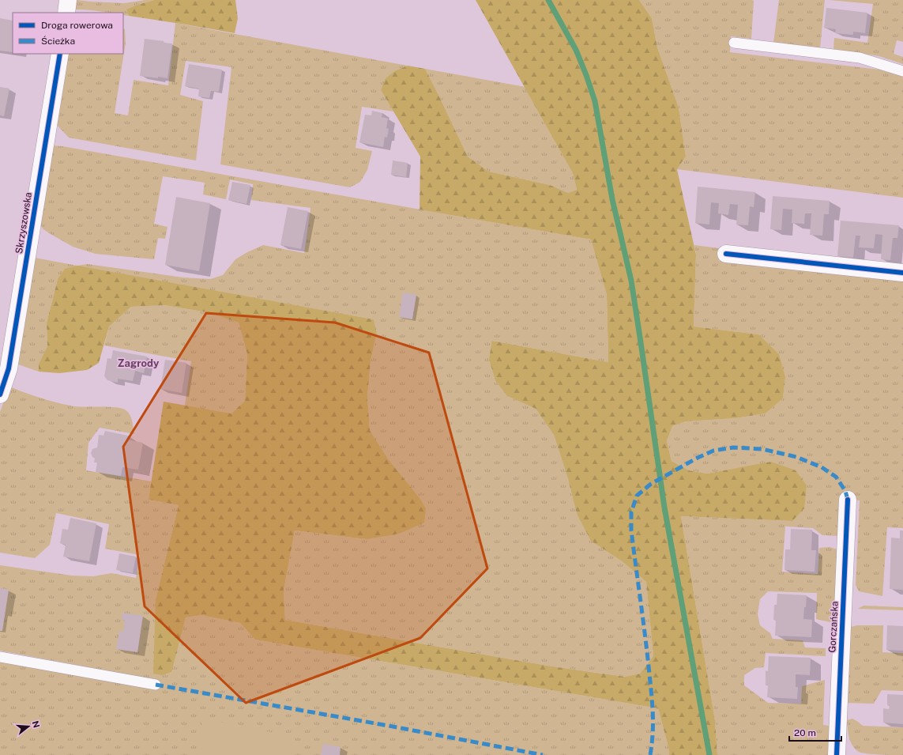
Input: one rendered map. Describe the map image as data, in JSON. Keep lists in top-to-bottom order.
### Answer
{
  "streets": {
    "street": ["Skrzyszowska", "Gorczańska"]
  },
  "districts": ["Zagrody"],
  "legend": ["Droga rowerowa", "Ścieżka"],
  "scale_bar": "20 m",
  "north": "right"
}
